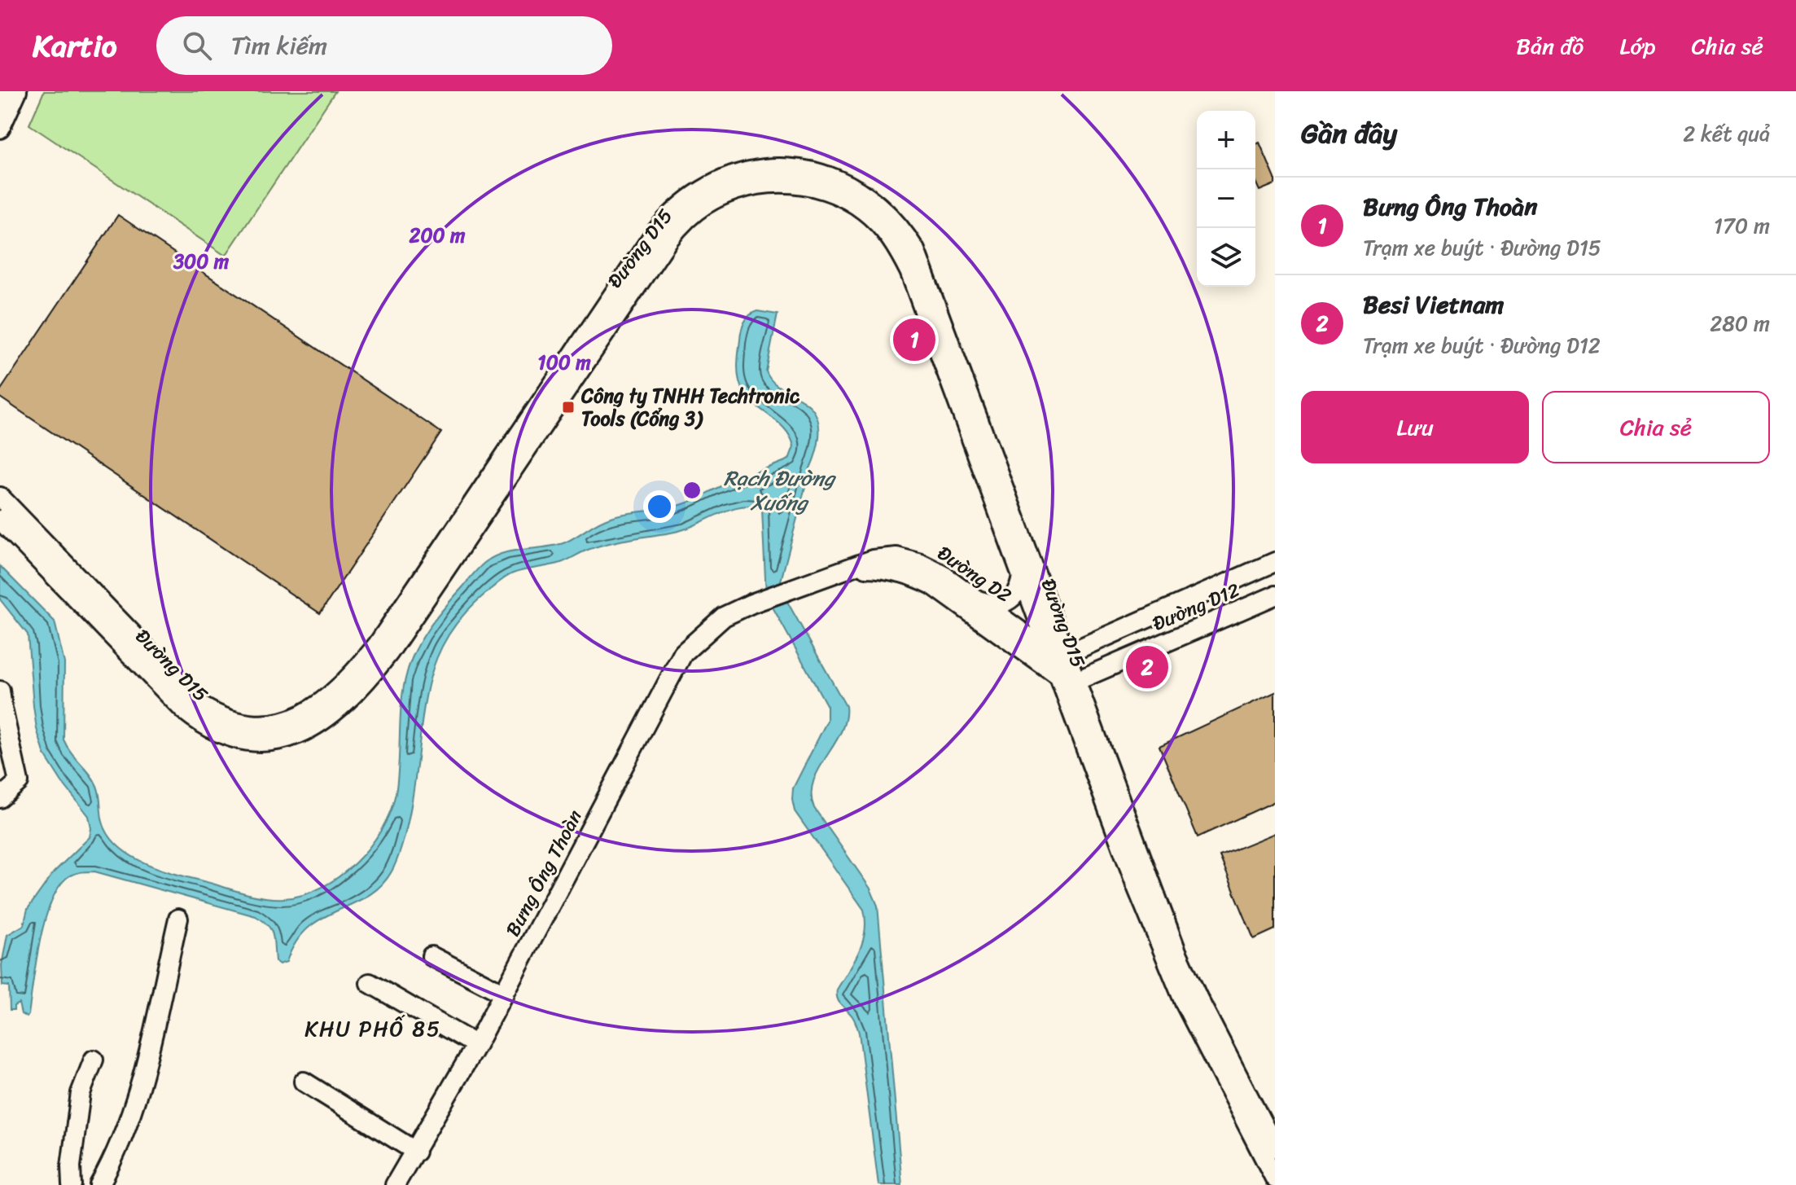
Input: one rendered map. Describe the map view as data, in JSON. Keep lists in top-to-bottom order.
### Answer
{
  "streets": {
    "street": [
      "Đường D15",
      "Đường D2",
      "Đường D12",
      "Bưng Ông Thoàn"
    ]
  },
  "crossings": [
    ["Đường D15", "Đường D2"],
    ["Đường D15", "Đường D12"],
    ["Đường D2", "Đường D12"],
    ["Đường D2", "Bưng Ông Thoàn"]
  ],
  "districts": ["KHU PHỐ 85"],
  "water": ["Rạch Đường Xuống"],
  "places": {
    "transit": ["Công ty TNHH Techtronic Tools (Cổng 3)"]
  },
  "page": {
    "header": "Kartio",
    "search": "Tìm kiếm",
    "nav": ["Bản đồ", "Lớp", "Chia sẻ"],
    "heading": ["Gần đây", "2 kết quả"],
    "map_buttons": ["+", "−"],
    "list": [
      {
        "mark": "1",
        "name": "Bưng Ông Thoàn",
        "note": "Trạm xe buýt · Đường D15",
        "value": "170 m"
      },
      {
        "mark": "2",
        "name": "Besi Vietnam",
        "note": "Trạm xe buýt · Đường D12",
        "value": "280 m"
      }
    ],
    "pins": ["1", "2"],
    "buttons": ["Lưu", "Chia sẻ"]
  },
  "rings": ["200 m", "300 m", "100 m"]
}
